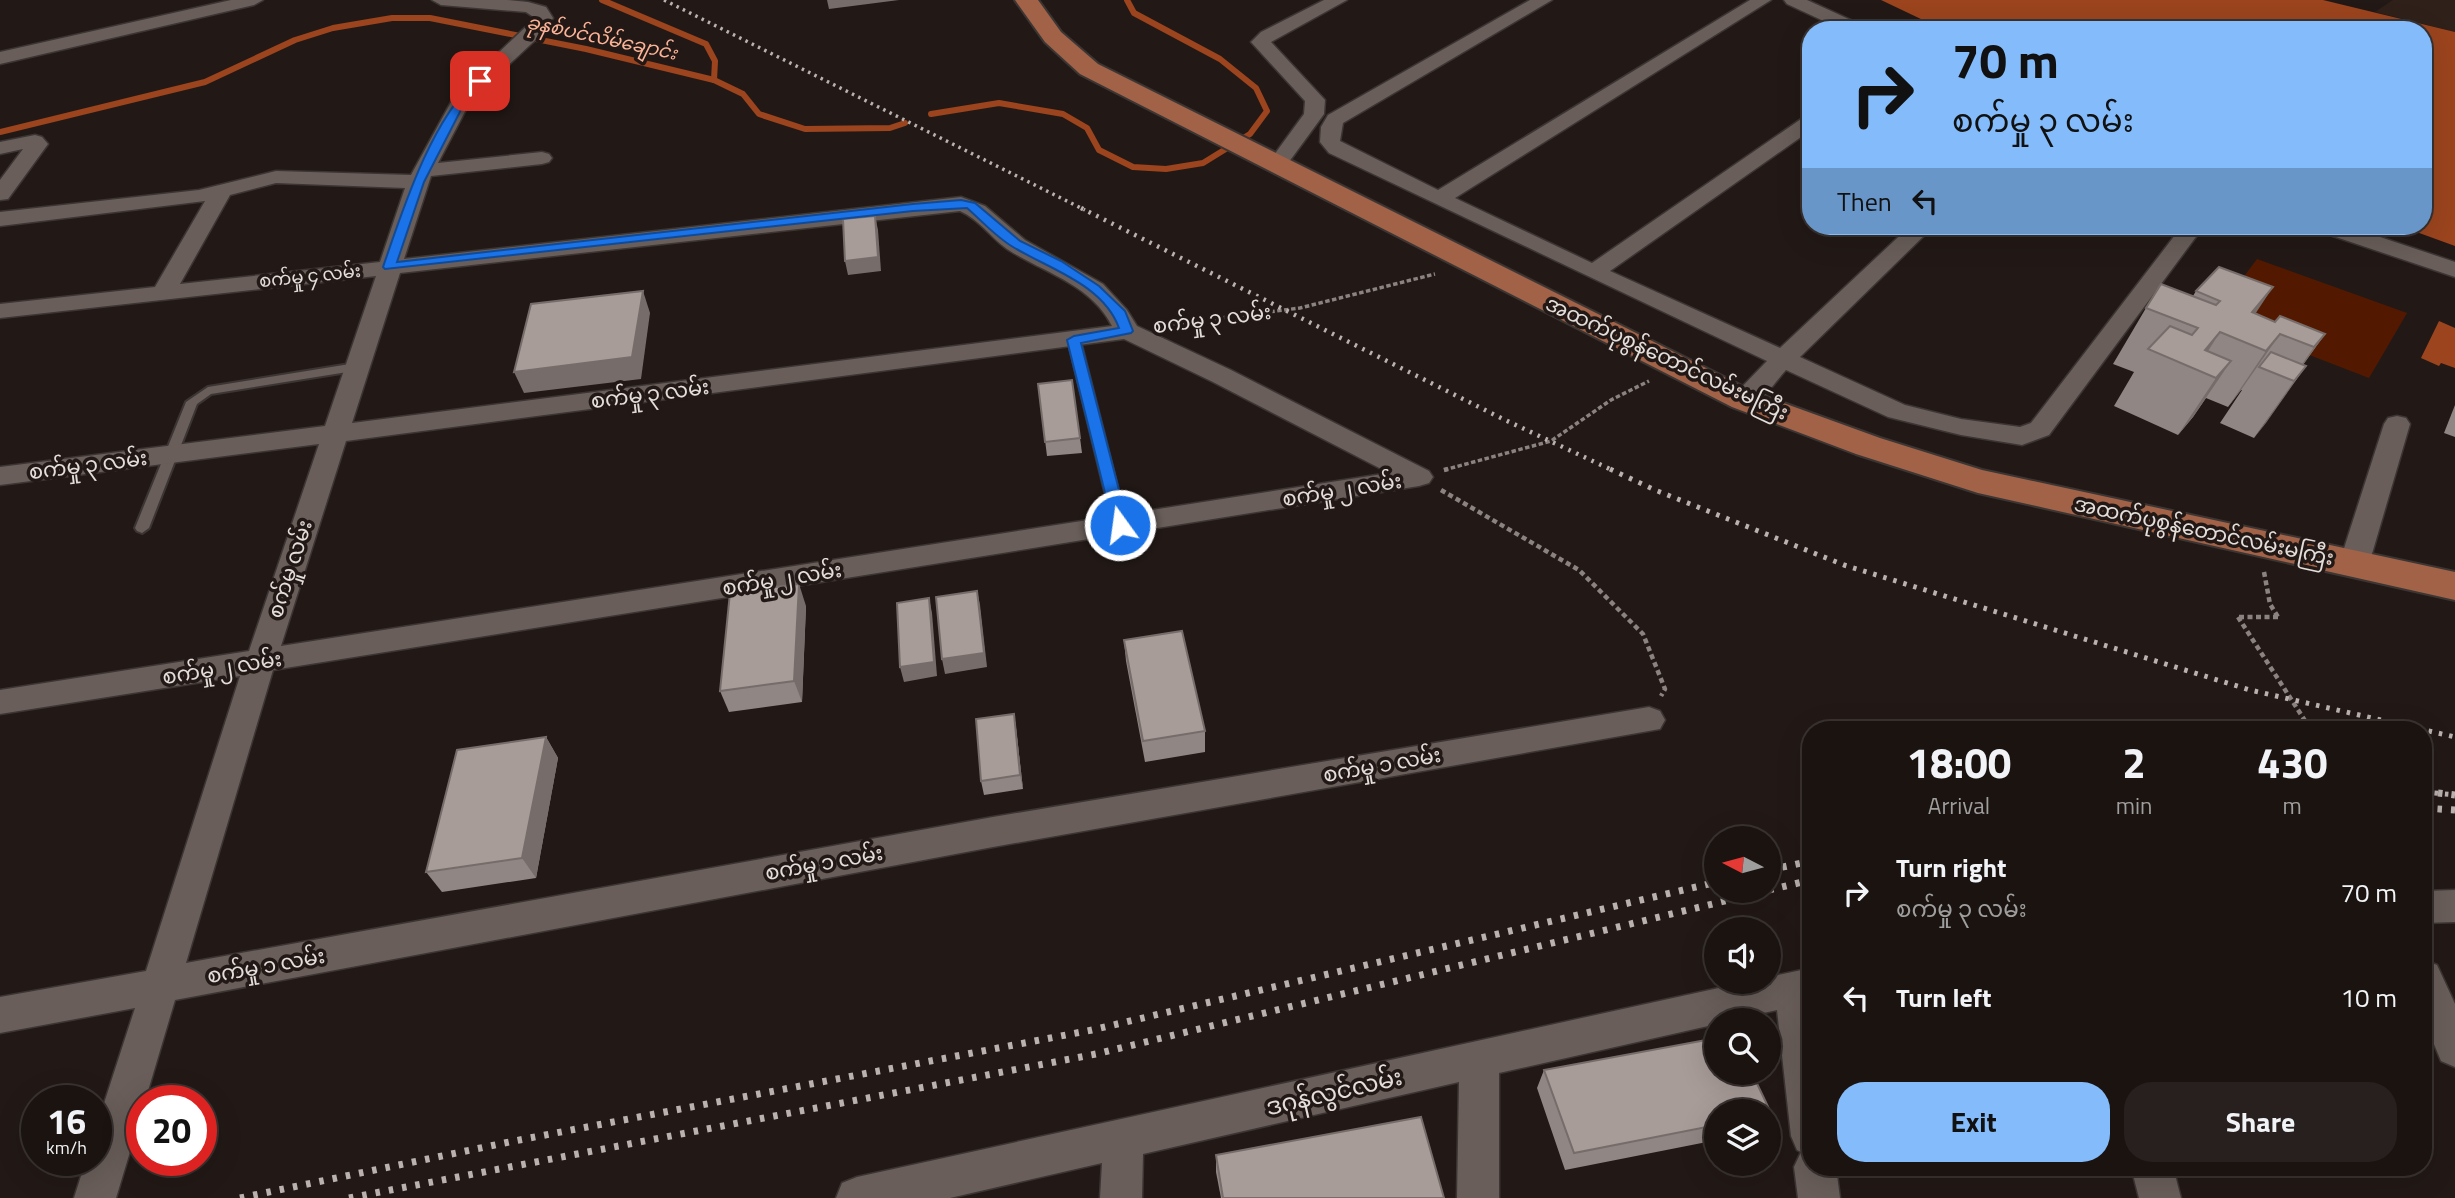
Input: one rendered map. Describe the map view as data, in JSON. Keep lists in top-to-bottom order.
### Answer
{
  "streets": {
    "main road": ["အထက်ပုစွန်တောင်လမ်းမကြီး"],
    "street": [
      "စက်မှု ၄ လမ်း",
      "စက်မှု ၃ လမ်း",
      "စက်မှု ၂ လမ်း",
      "စက်မှု လမ်း",
      "စက်မှု ၁ လမ်း",
      "ဒဂုန်လွင်လမ်း"
    ]
  },
  "crossings": [
    ["စက်မှု ၄ လမ်း", "စက်မှု ၃ လမ်း"],
    ["စက်မှု ၄ လမ်း", "စက်မှု လမ်း"],
    ["စက်မှု ၃ လမ်း", "အထက်ပုစွန်တောင်လမ်းမကြီး"],
    ["စက်မှု ၃ လမ်း", "စက်မှု လမ်း"],
    ["အထက်ပုစွန်တောင်လမ်းမကြီး", "စက်မှု ၂ လမ်း"],
    ["စက်မှု ၂ လမ်း", "စက်မှု လမ်း"],
    ["စက်မှု လမ်း", "စက်မှု ၁ လမ်း"]
  ],
  "water": ["ခုနစ်ပင်လိမ်ချောင်း"],
  "north": "left",
  "page": {
    "turn": ["70 m", "စက်မှု ၃ လမ်း"],
    "then": "Then",
    "eta": [
      "18:00",
      "Arrival",
      "2",
      "min",
      "430",
      "m"
    ],
    "list": [
      {
        "name": "Turn right",
        "note": "စက်မှု ၃ လမ်း",
        "value": "70 m"
      },
      {
        "name": "Turn left",
        "value": "10 m"
      }
    ],
    "buttons": ["Exit", "Share"],
    "speed": "16 km/h",
    "limit": "20"
  }
}
